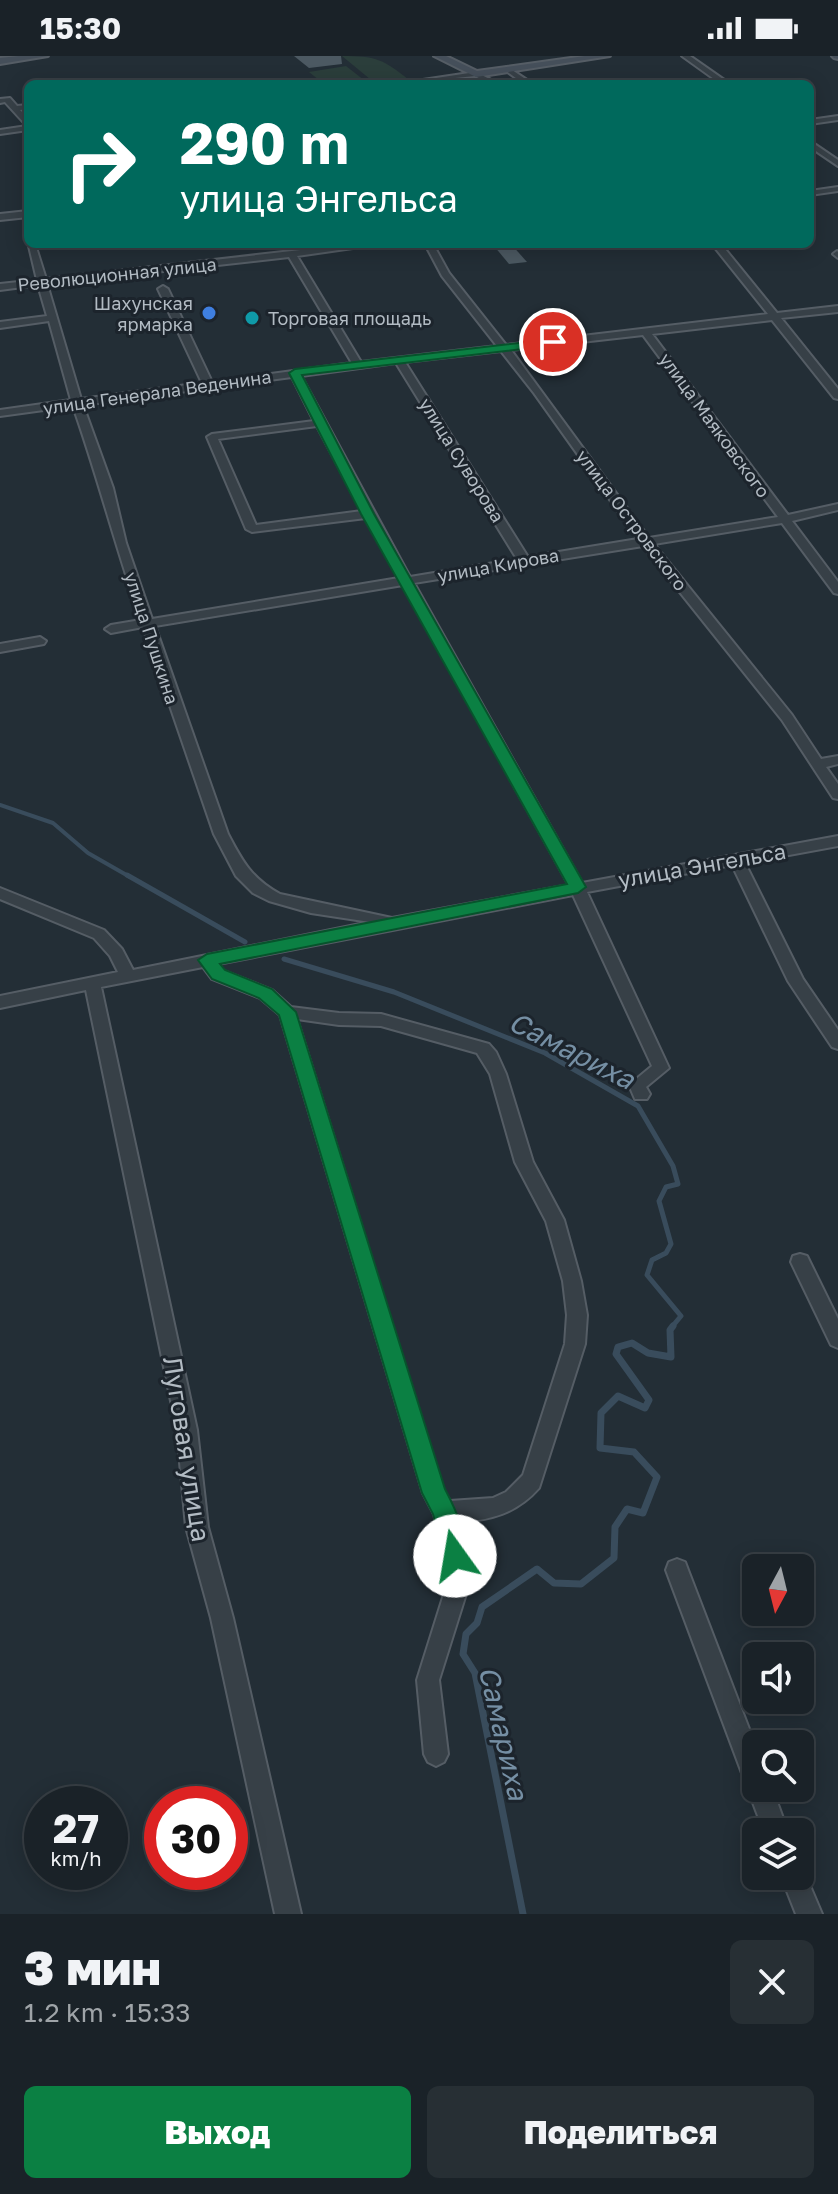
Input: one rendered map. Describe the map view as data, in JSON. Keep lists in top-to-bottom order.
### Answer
{
  "streets": {
    "street": [
      "Революционная улица",
      "улица Генерала Веденина",
      "улица Маяковского",
      "улица Суворова",
      "улица Островского",
      "улица Кирова",
      "улица Пушкина",
      "улица Энгельса",
      "Луговая улица"
    ]
  },
  "crossings": [
    ["Революционная улица", "улица Пушкина"],
    ["улица Генерала Веденина", "улица Маяковского"],
    ["улица Генерала Веденина", "улица Суворова"],
    ["улица Генерала Веденина", "улица Островского"],
    ["улица Генерала Веденина", "улица Пушкина"],
    ["улица Маяковского", "улица Кирова"],
    ["улица Суворова", "улица Кирова"],
    ["улица Островского", "улица Кирова"],
    ["улица Кирова", "улица Пушкина"],
    ["улица Пушкина", "улица Энгельса"],
    ["улица Энгельса", "Луговая улица"]
  ],
  "water": ["Самариха"],
  "places": ["Шахунская ярмарка", "Торговая площадь"],
  "north": "bottom",
  "page": {
    "status": "15:30",
    "turn": ["290 m", "улица Энгельса"],
    "speed": "27 km/h",
    "limit": "30",
    "heading": ["3 мин", "1.2 km · 15:33"],
    "buttons": ["Выход", "Поделиться"]
  }
}
